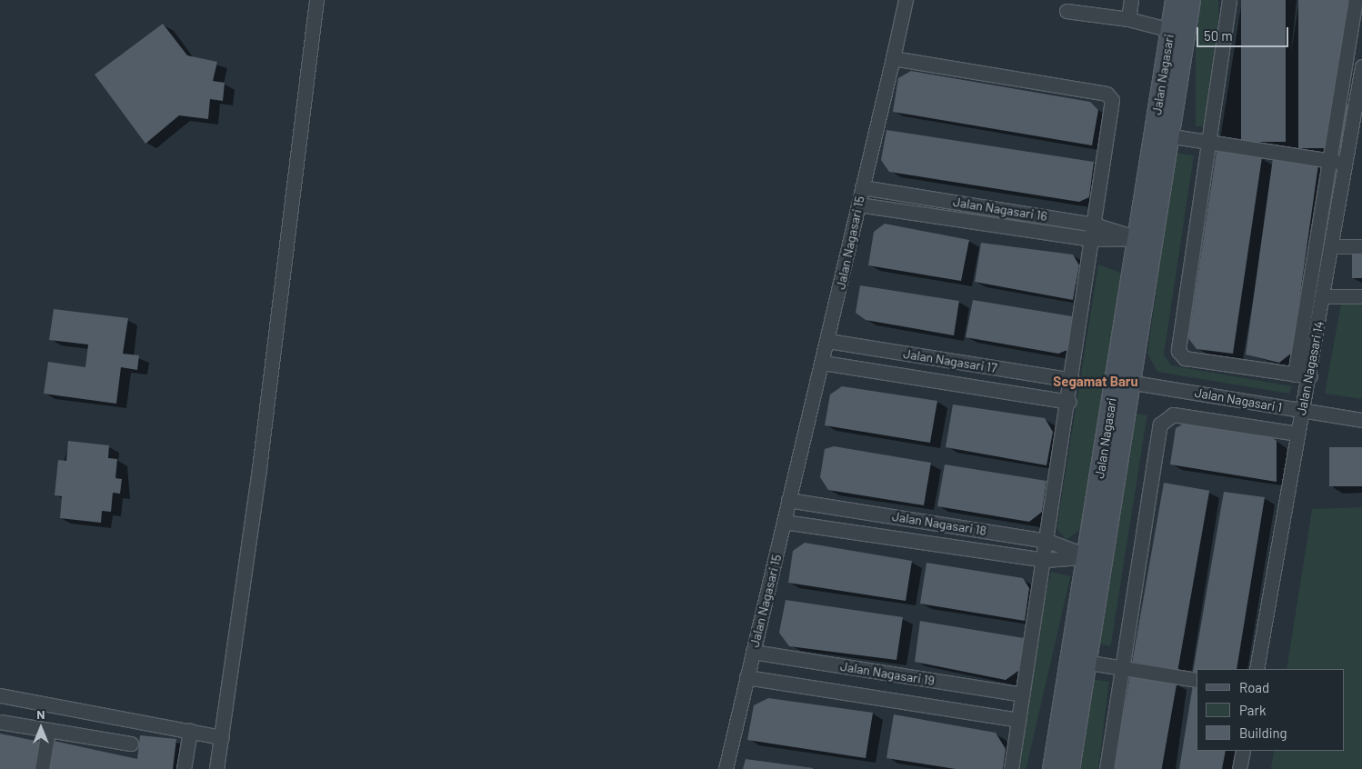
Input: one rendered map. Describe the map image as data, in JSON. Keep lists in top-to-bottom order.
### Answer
{
  "streets": {
    "street": [
      "Jalan Nagasari",
      "Jalan Nagasari 16",
      "Jalan Nagasari 15",
      "Jalan Nagasari 17",
      "Jalan Nagasari 14",
      "Jalan Nagasari 1",
      "Jalan Nagasari 18",
      "Jalan Nagasari 19"
    ]
  },
  "crossings": [
    ["Jalan Nagasari", "Jalan Nagasari 16"],
    ["Jalan Nagasari", "Jalan Nagasari 1"],
    ["Jalan Nagasari", "Jalan Nagasari 18"],
    ["Jalan Nagasari 16", "Jalan Nagasari 15"],
    ["Jalan Nagasari 15", "Jalan Nagasari 17"],
    ["Jalan Nagasari 15", "Jalan Nagasari 18"],
    ["Jalan Nagasari 15", "Jalan Nagasari 19"],
    ["Jalan Nagasari 14", "Jalan Nagasari 1"]
  ],
  "districts": ["Segamat Baru"],
  "legend": ["Road", "Park", "Building"],
  "scale_bar": "50 m",
  "north": "top"
}
